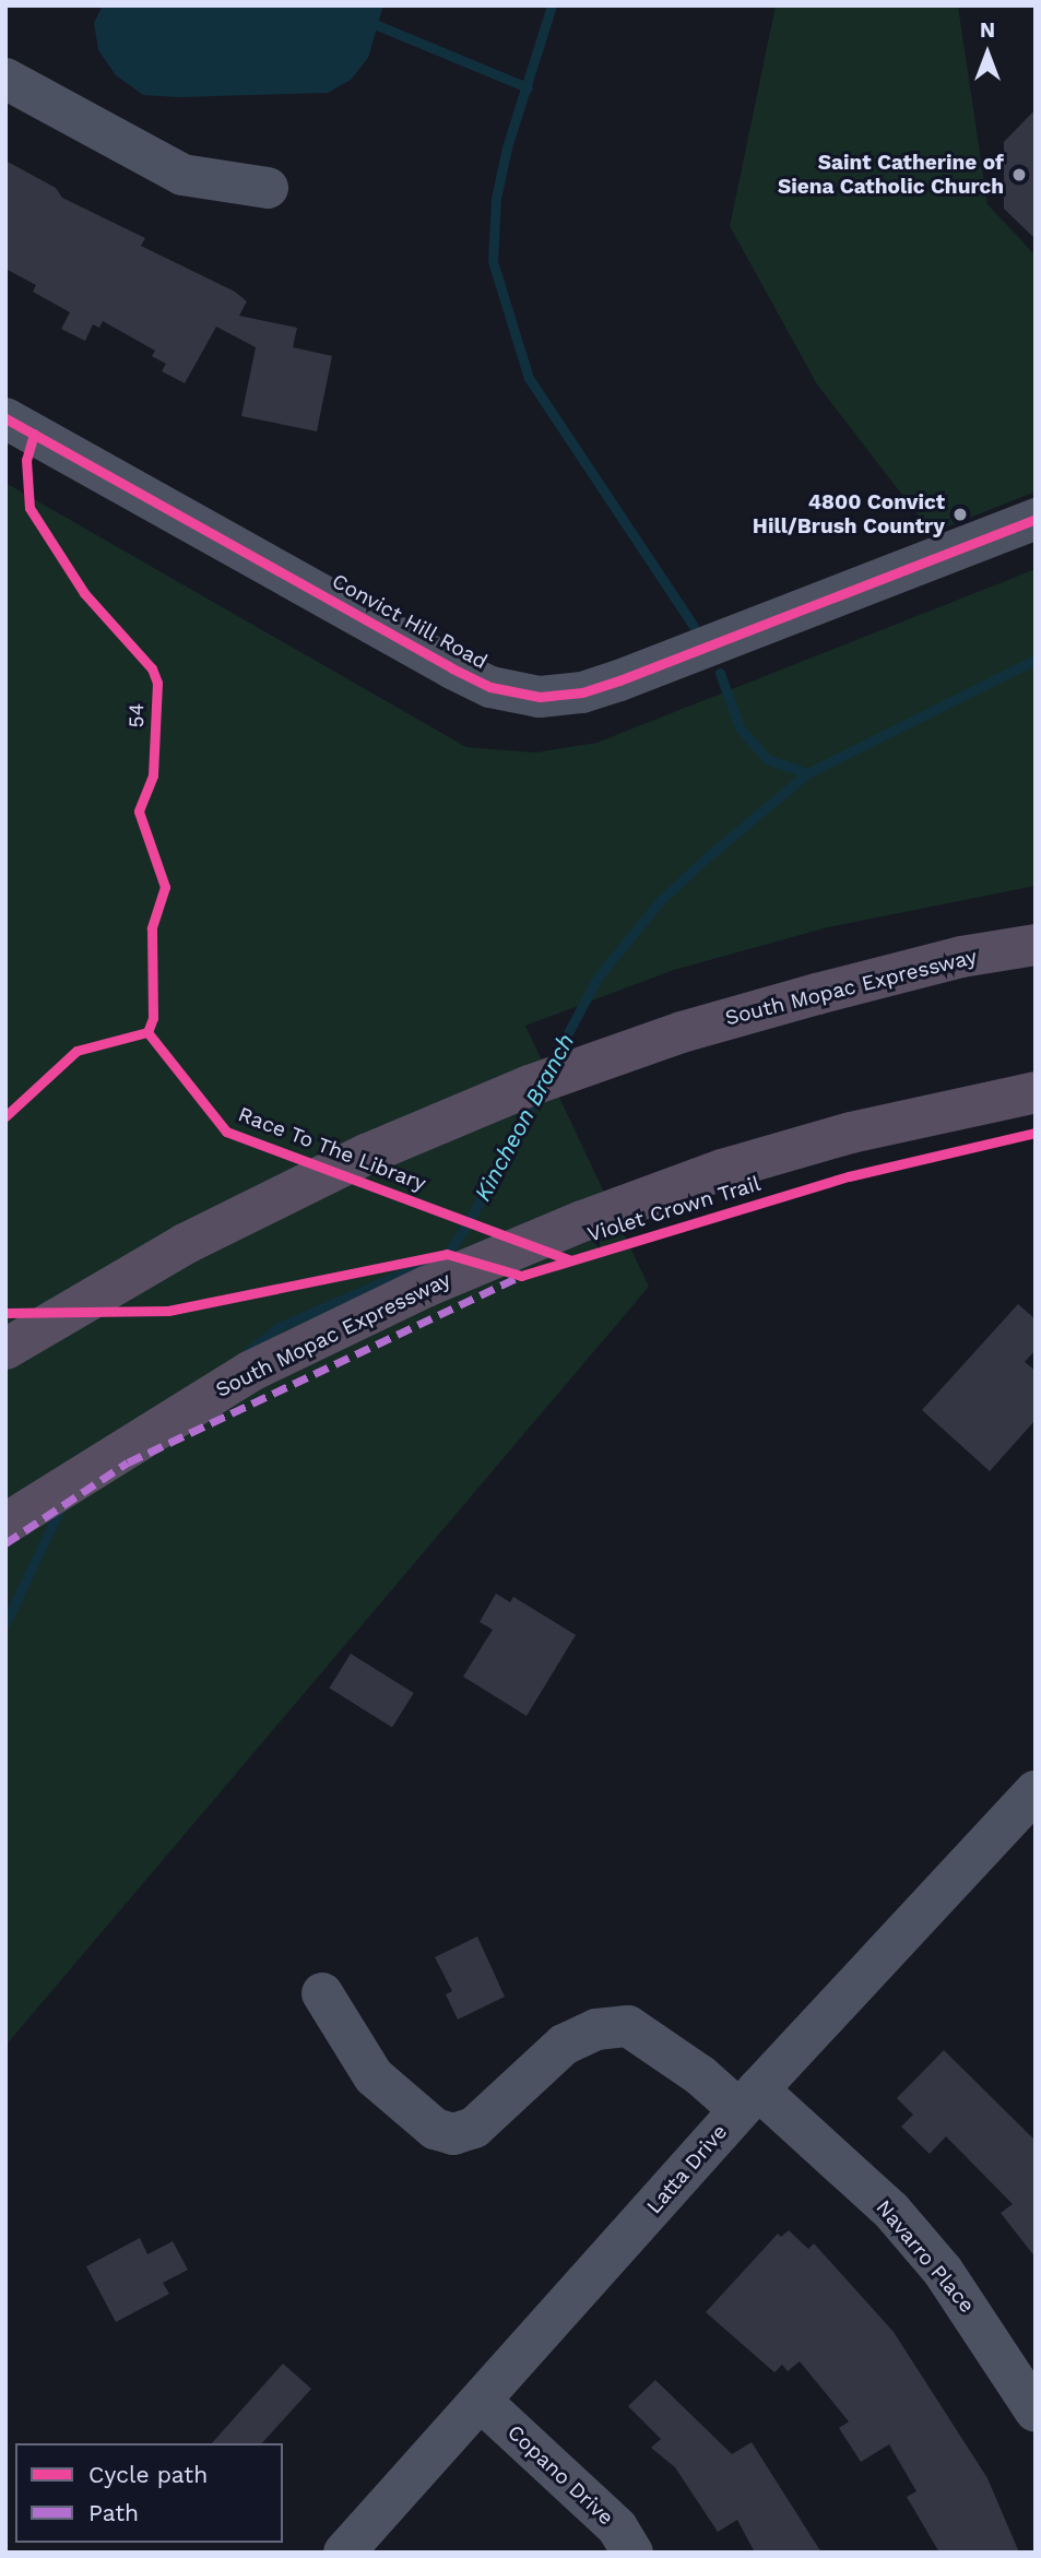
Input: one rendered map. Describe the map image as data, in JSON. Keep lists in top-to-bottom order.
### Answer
{
  "streets": {
    "highway": ["South Mopac Expressway"],
    "street": [
      "Convict Hill Road",
      "Latta Drive",
      "Navarro Place",
      "Copano Drive"
    ],
    "cycle path": ["54", "Race To The Library", "Violet Crown Trail"]
  },
  "crossings": [
    ["Latta Drive", "Navarro Place"],
    ["Latta Drive", "Copano Drive"]
  ],
  "water": ["Kincheon Branch"],
  "places": ["Saint Catherine of Siena Catholic Church", "4800 Convict Hill/Brush Country"],
  "legend": ["Cycle path", "Path"],
  "north": "top"
}
